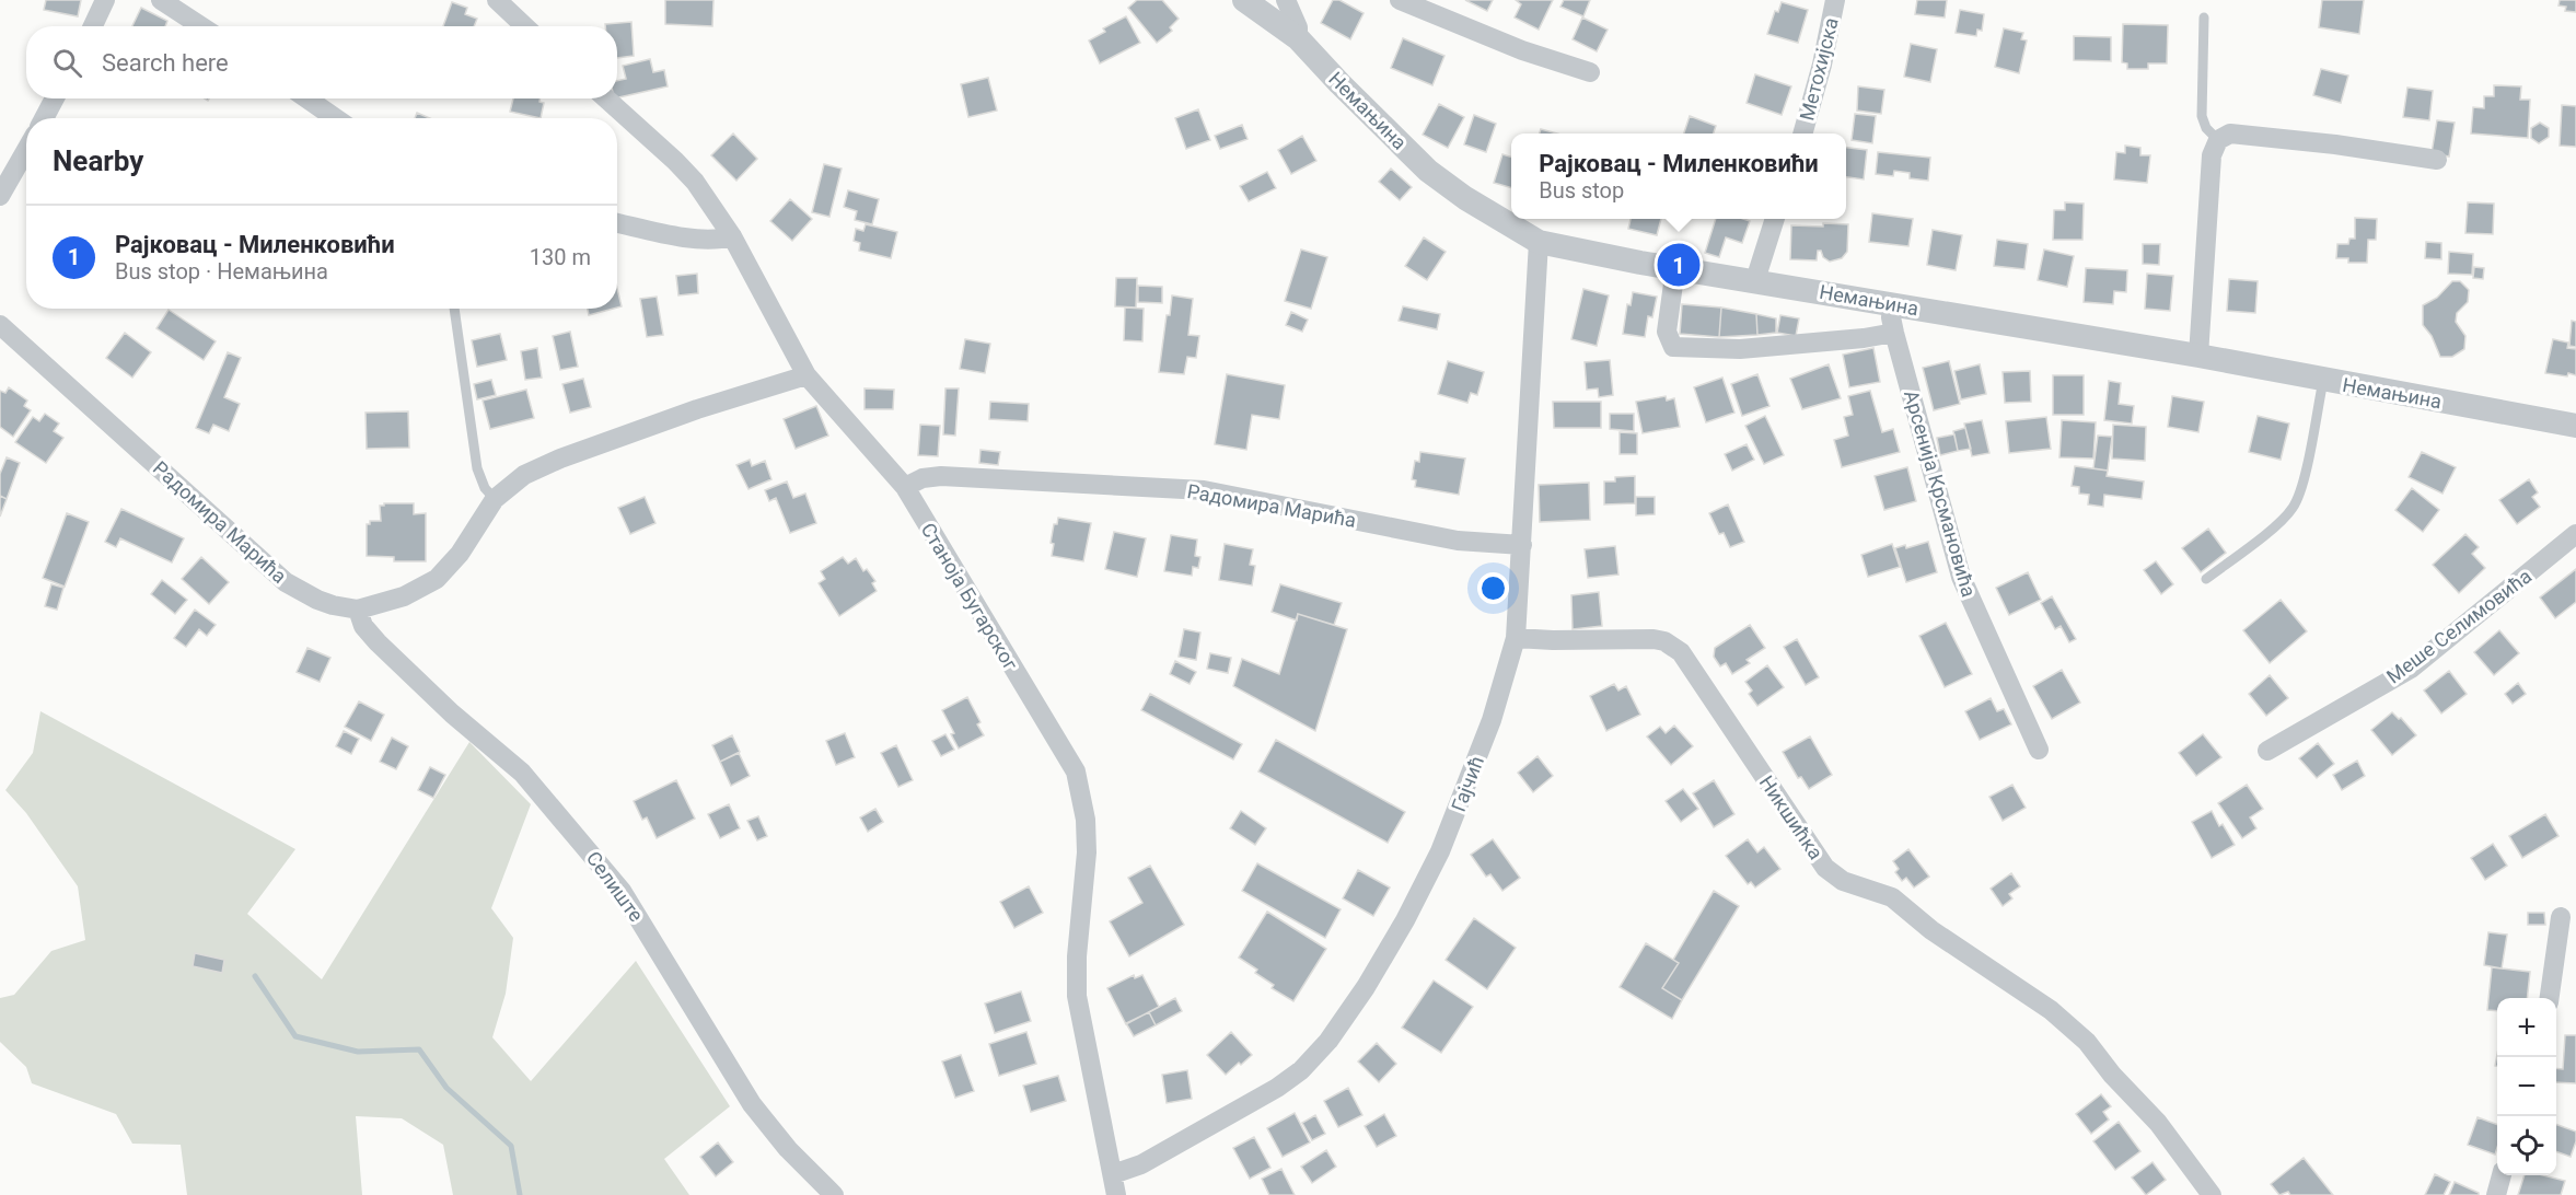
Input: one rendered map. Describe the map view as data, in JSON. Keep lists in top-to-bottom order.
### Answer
{
  "streets": {
    "street": [
      "Метохијска",
      "Немањина",
      "Арсенија Крсмановића",
      "Радомира Марића",
      "Станоја Бугарског",
      "Меше Селимовића",
      "Гајчић",
      "Никшићка",
      "Селиште"
    ]
  },
  "crossings": [
    ["Немањина", "Арсенија Крсмановића"],
    ["Немањина", "Гајчић"],
    ["Радомира Марића", "Станоја Бугарског"],
    ["Радомира Марића", "Гајчић"],
    ["Радомира Марића", "Селиште"],
    ["Станоја Бугарског", "Гајчић"],
    ["Гајчић", "Никшићка"]
  ],
  "page": {
    "search": "Search here",
    "heading": "Nearby",
    "popup": ["Рајковац - Миленковићи", "Bus stop"],
    "list": [
      {
        "mark": "1",
        "name": "Рајковац - Миленковићи",
        "note": "Bus stop · Немањина",
        "value": "130 m"
      }
    ],
    "pins": "1",
    "map_buttons": ["+", "−"]
  }
}
